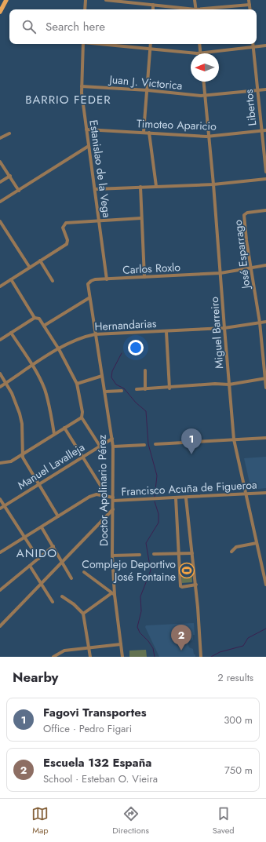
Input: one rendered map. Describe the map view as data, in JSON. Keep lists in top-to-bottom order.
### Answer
{
  "streets": {
    "street": [
      "Juan J. Victorica",
      "Libertos",
      "Timoteo Aparicio",
      "Estanislao de la Vega",
      "José Esparrago",
      "Carlos Roxlo",
      "Hernandarias",
      "Miguel Barreiro",
      "Manuel Lavalleja",
      "Francisco Acuña de Figueroa",
      "Doctor Apolinario Pérez"
    ]
  },
  "crossings": [
    ["Juan J. Victorica", "Libertos"],
    ["Juan J. Victorica", "Estanislao de la Vega"],
    ["Juan J. Victorica", "Miguel Barreiro"],
    ["Libertos", "Timoteo Aparicio"],
    ["Timoteo Aparicio", "Estanislao de la Vega"],
    ["Timoteo Aparicio", "Miguel Barreiro"],
    ["Estanislao de la Vega", "Carlos Roxlo"],
    ["José Esparrago", "Carlos Roxlo"],
    ["José Esparrago", "Hernandarias"],
    ["Carlos Roxlo", "Miguel Barreiro"],
    ["Carlos Roxlo", "Doctor Apolinario Pérez"],
    ["Hernandarias", "Miguel Barreiro"],
    ["Hernandarias", "Doctor Apolinario Pérez"],
    ["Miguel Barreiro", "Francisco Acuña de Figueroa"],
    ["Manuel Lavalleja", "Doctor Apolinario Pérez"],
    ["Francisco Acuña de Figueroa", "Doctor Apolinario Pérez"]
  ],
  "districts": ["BARRIO FEDER", "ANIDO"],
  "places": {
    "sports": ["Complejo Deportivo José Fontaine"]
  },
  "north": "left",
  "page": {
    "search": "Search here",
    "pins": ["1", "2"],
    "heading": ["Nearby", "2 results"],
    "list": [
      {
        "mark": "1",
        "name": "Fagovi Transportes",
        "note": "Office · Pedro Figari",
        "value": "300 m"
      },
      {
        "mark": "2",
        "name": "Escuela 132 España",
        "note": "School · Esteban O. Vieira",
        "value": "750 m"
      }
    ],
    "nav": ["Map", "Directions", "Saved"]
  }
}
